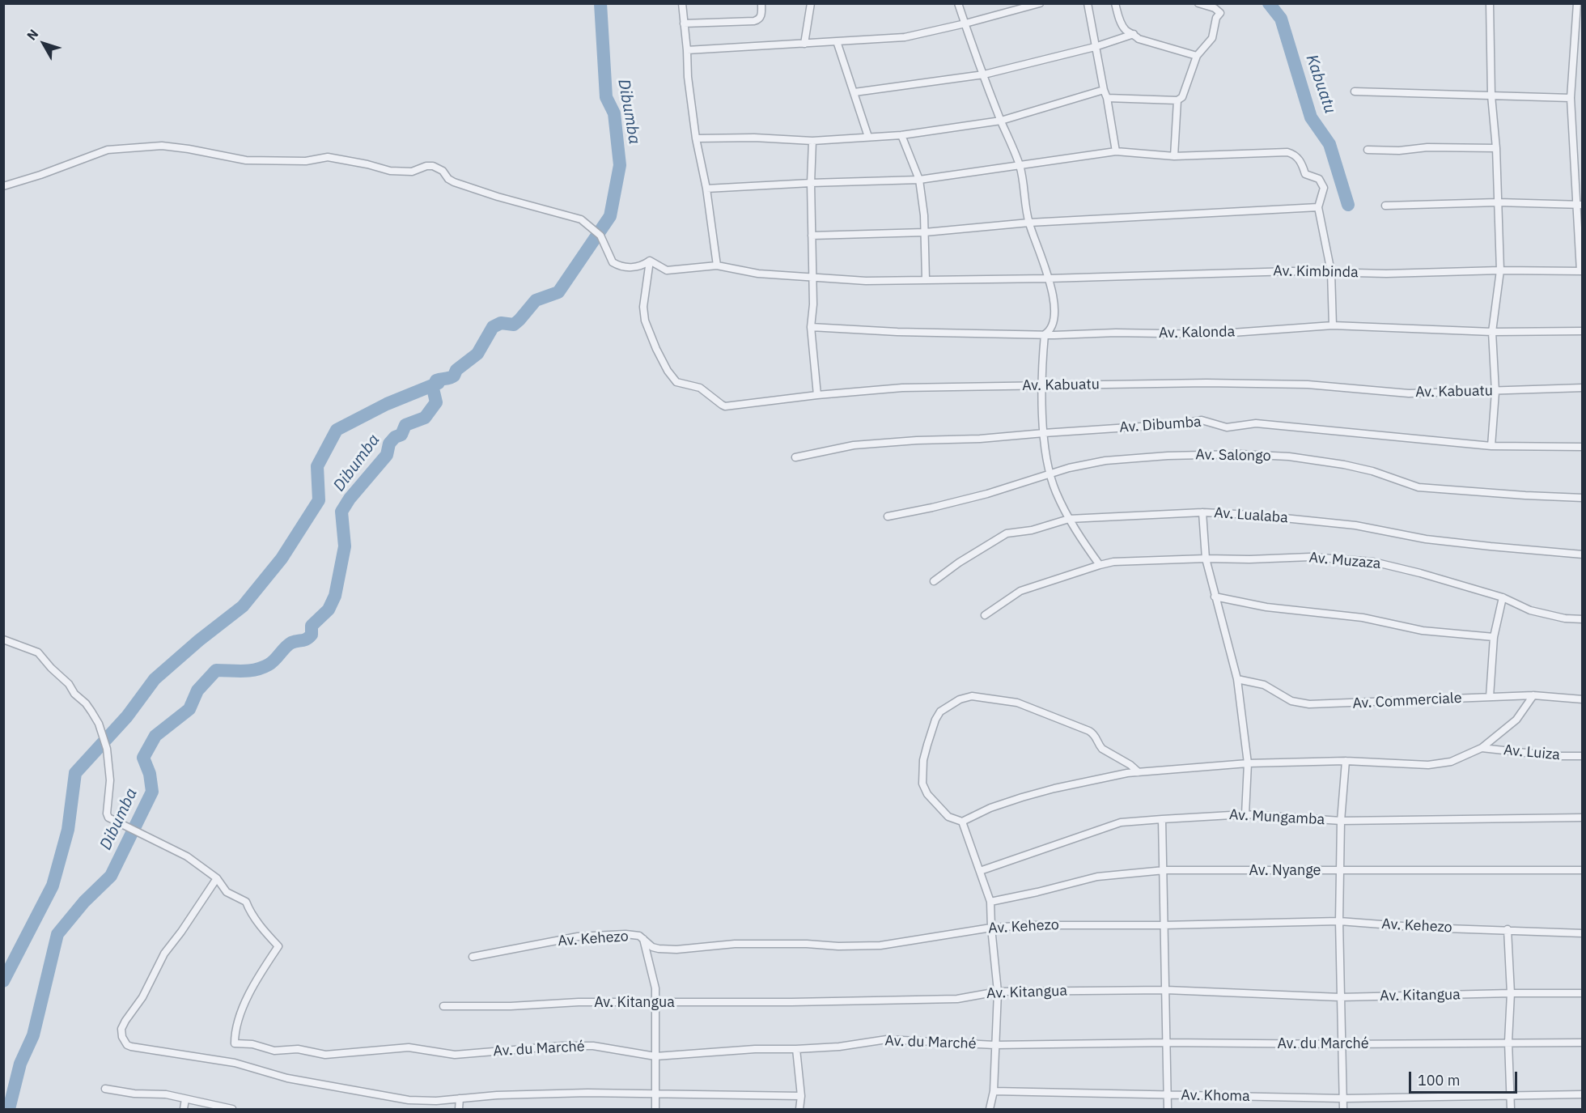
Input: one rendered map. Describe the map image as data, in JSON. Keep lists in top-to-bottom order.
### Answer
{
  "streets": {
    "street": [
      "Av. Kimbinda",
      "Av. Kalonda",
      "Av. Kabuatu",
      "Av. Dibumba",
      "Av. Salongo",
      "Av. Lualaba",
      "Av. Muzaza",
      "Av. Commerciale",
      "Av. Luiza",
      "Av. Mungamba",
      "Av. Nyange",
      "Av. Kehezo",
      "Av. Kitangua",
      "Av. du Marché",
      "Av. Khoma"
    ]
  },
  "crossings": [
    ["Av. Kimbinda", "Av. Kabuatu"]
  ],
  "water": ["Kabuatu", "Dibumba"],
  "scale_bar": "100 m",
  "north": "top left"
}
